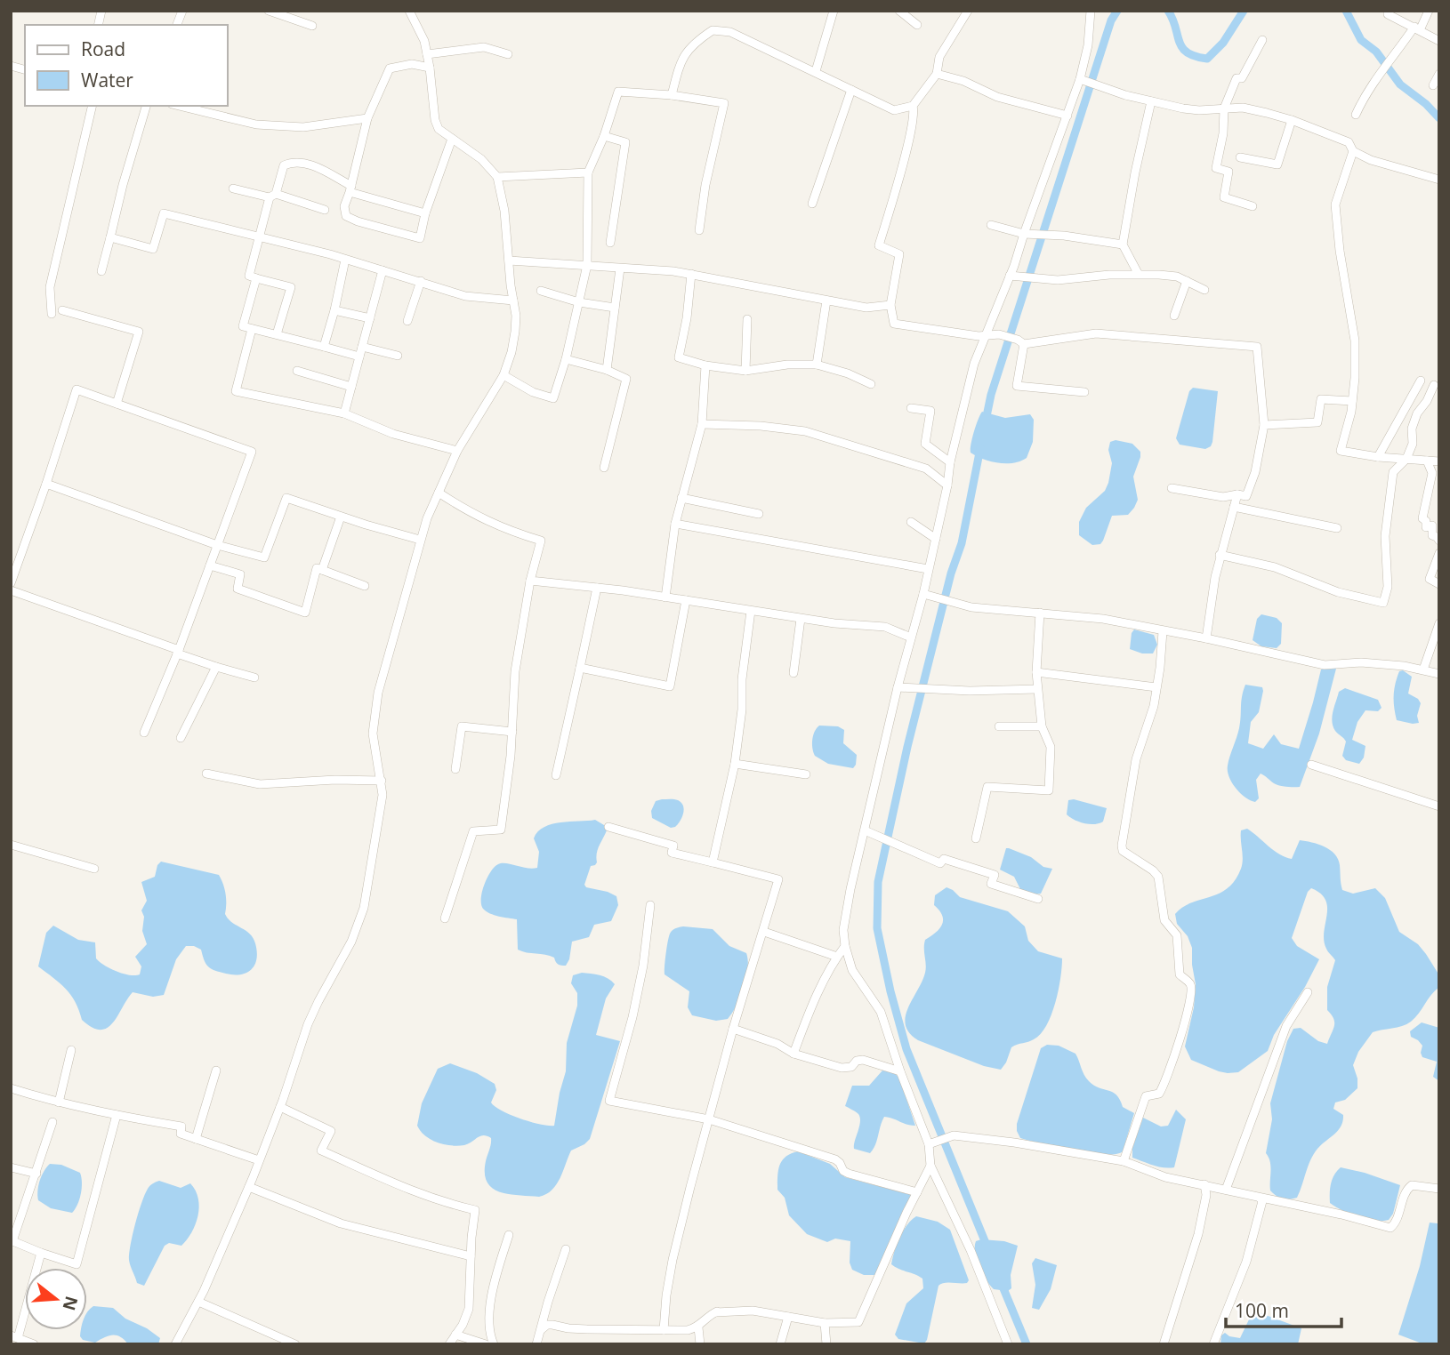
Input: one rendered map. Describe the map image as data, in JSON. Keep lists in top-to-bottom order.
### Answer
{
  "legend": ["Road", "Water"],
  "scale_bar": "100 m",
  "north": "right"
}
